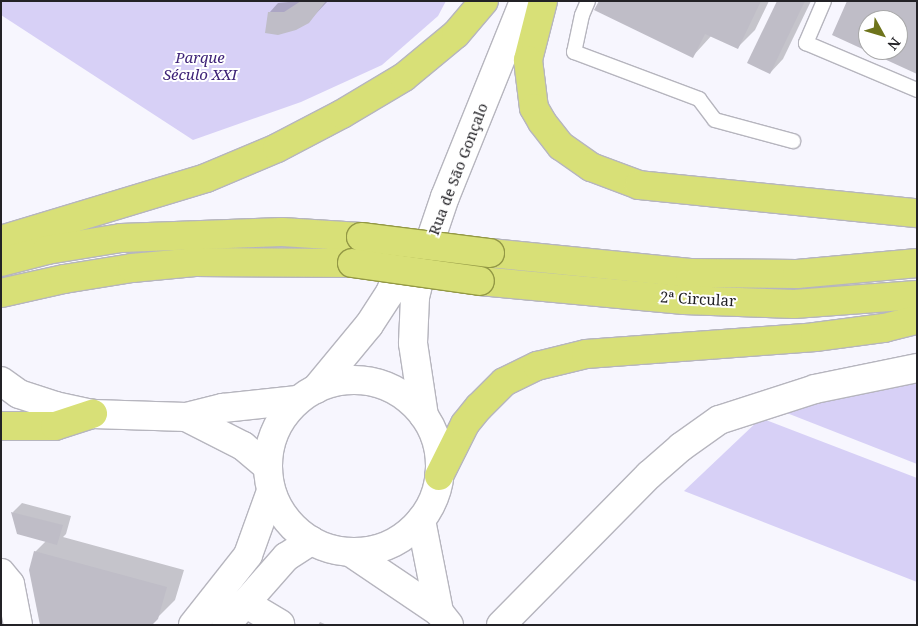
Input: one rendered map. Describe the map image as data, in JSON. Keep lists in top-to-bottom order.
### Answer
{
  "streets": {
    "highway": ["2ª Circular"],
    "main road": ["Rua de São Gonçalo"]
  },
  "parks": ["Parque Século XXI"],
  "north": "bottom right"
}
